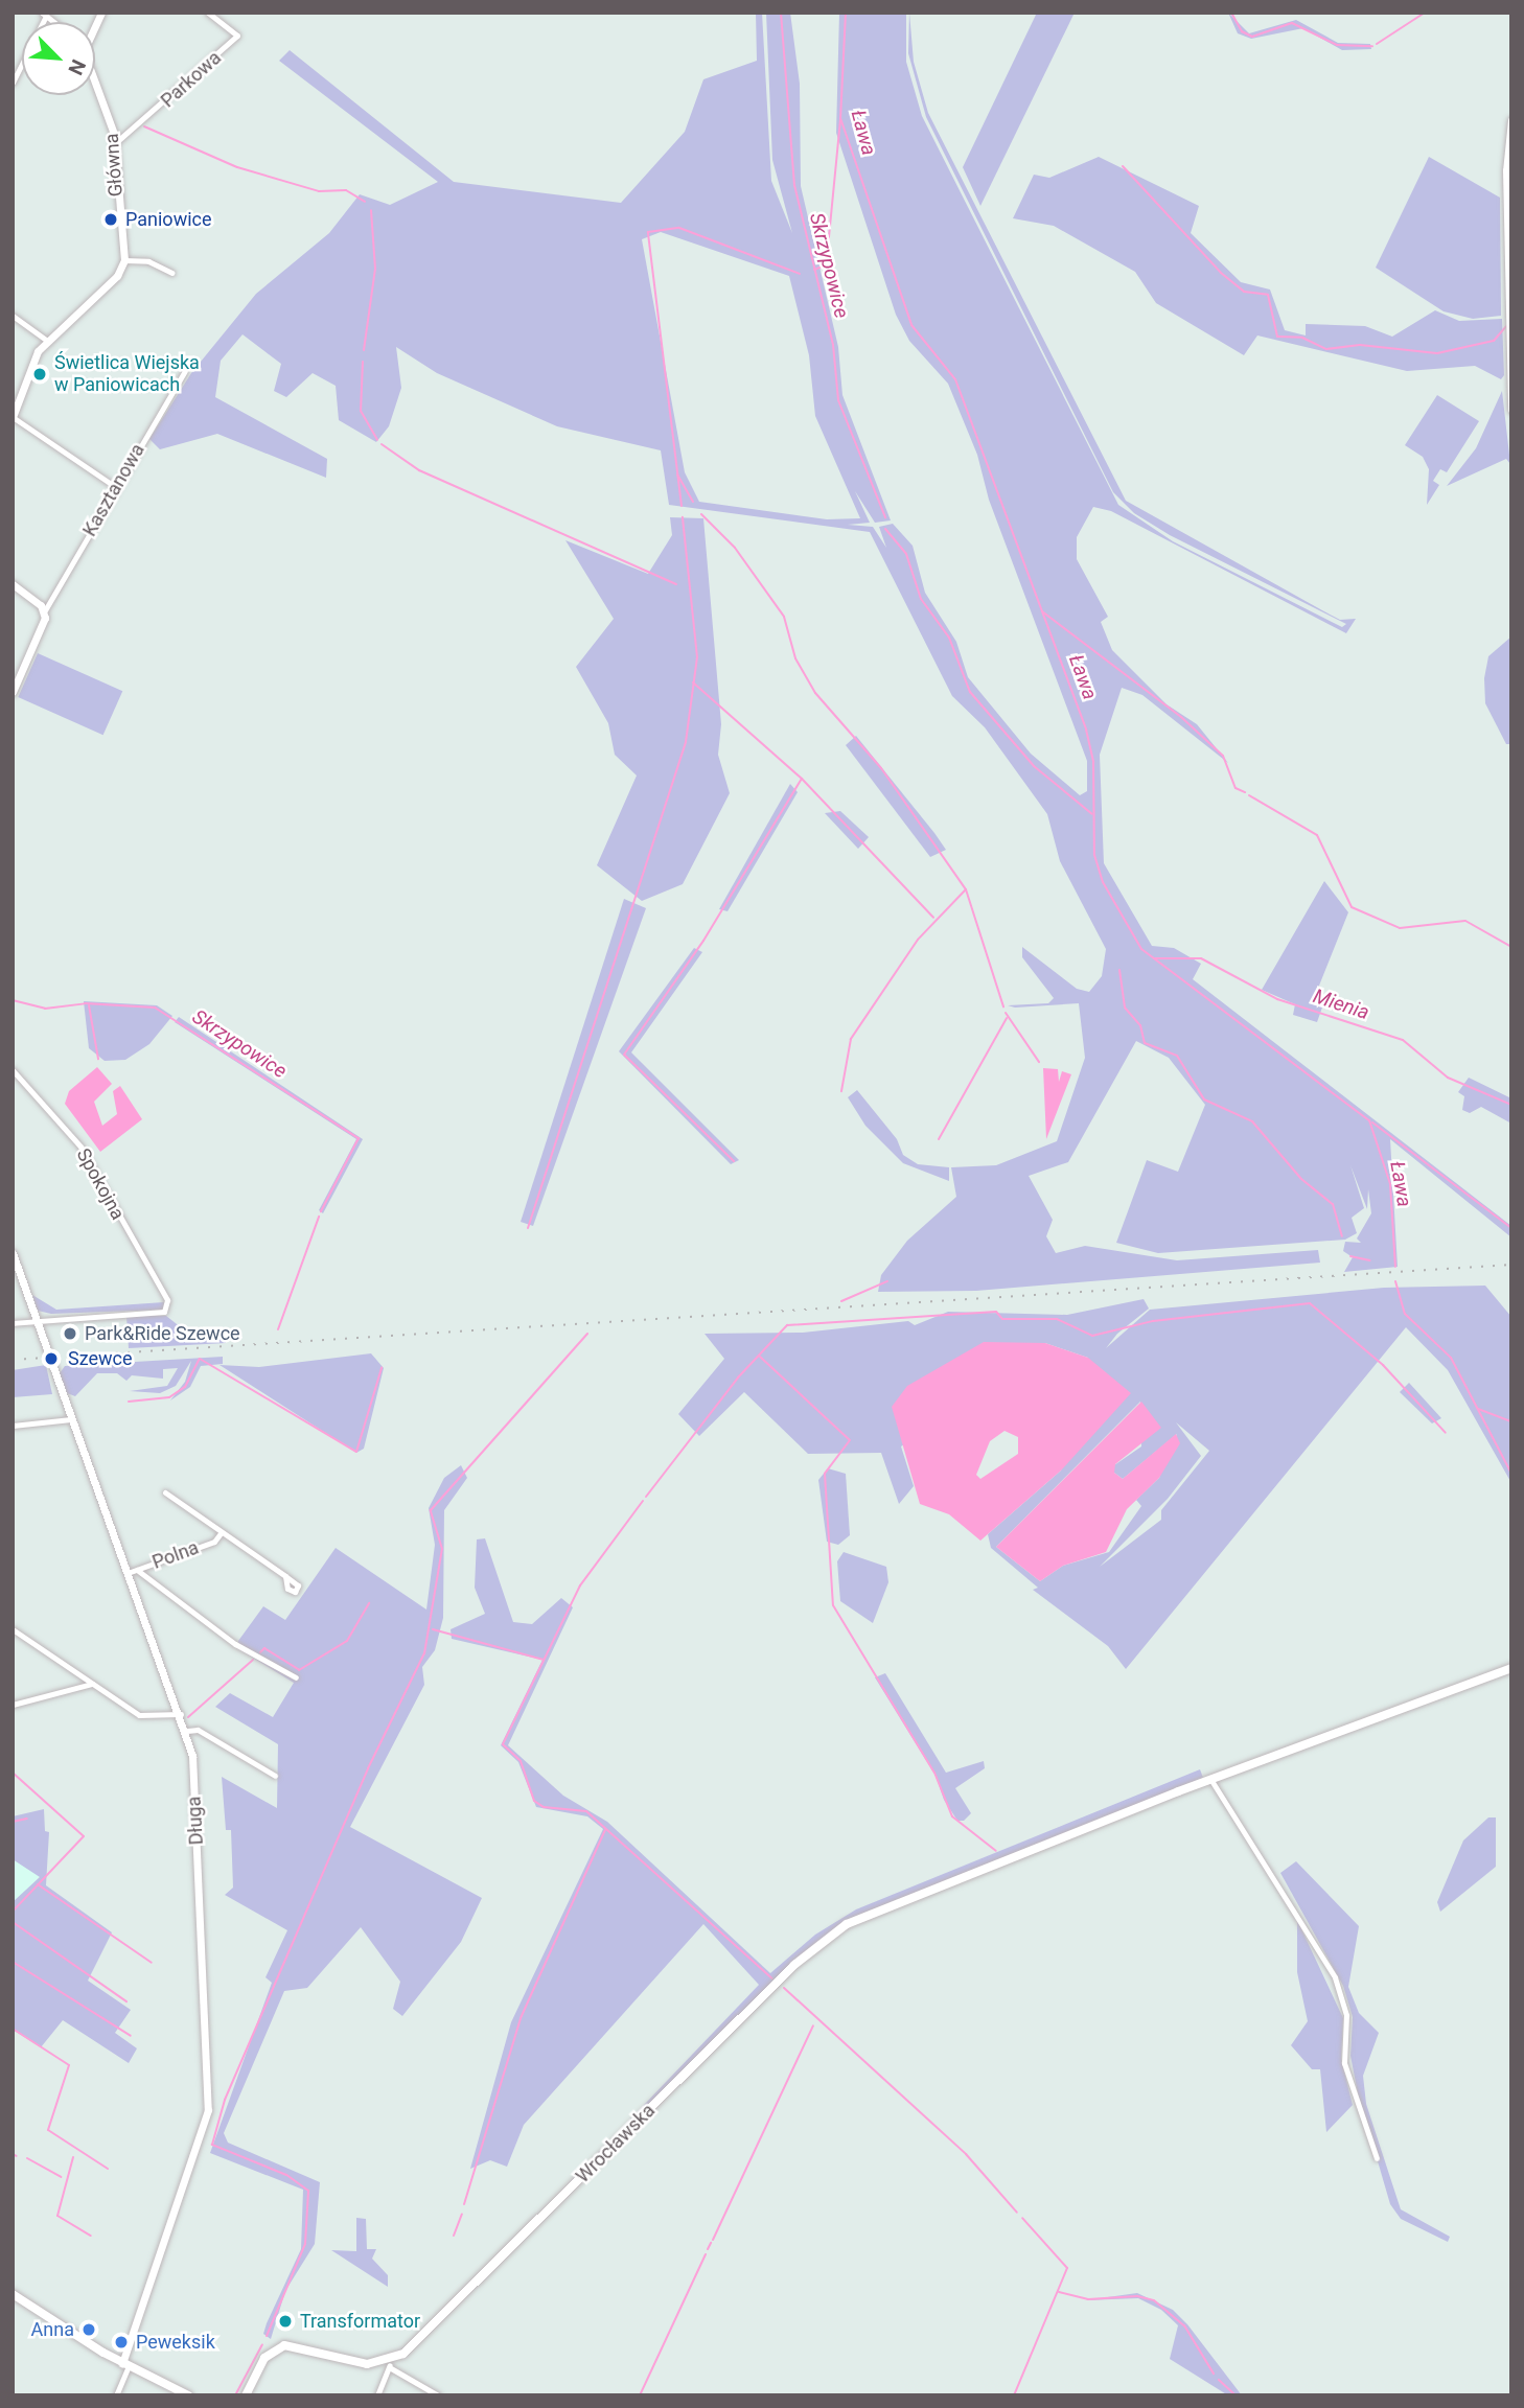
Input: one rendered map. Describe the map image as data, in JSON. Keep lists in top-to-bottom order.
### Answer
{
  "streets": {
    "main road": ["Wrocławska"],
    "street": [
      "Parkowa",
      "Główna",
      "Kasztanowa",
      "Spokojna",
      "Polna",
      "Długa"
    ]
  },
  "crossings": [
    ["Parkowa", "Główna"],
    ["Spokojna", "Długa"],
    ["Polna", "Długa"]
  ],
  "water": ["Ława", "Skrzypowice", "Mienia"],
  "places": [
    "Paniowice",
    "Świetlica Wiejska w Paniowicach",
    "Park&Ride Szewce",
    "Szewce",
    "Transformator",
    "Anna",
    "Peweksik"
  ],
  "north": "bottom right"
}
